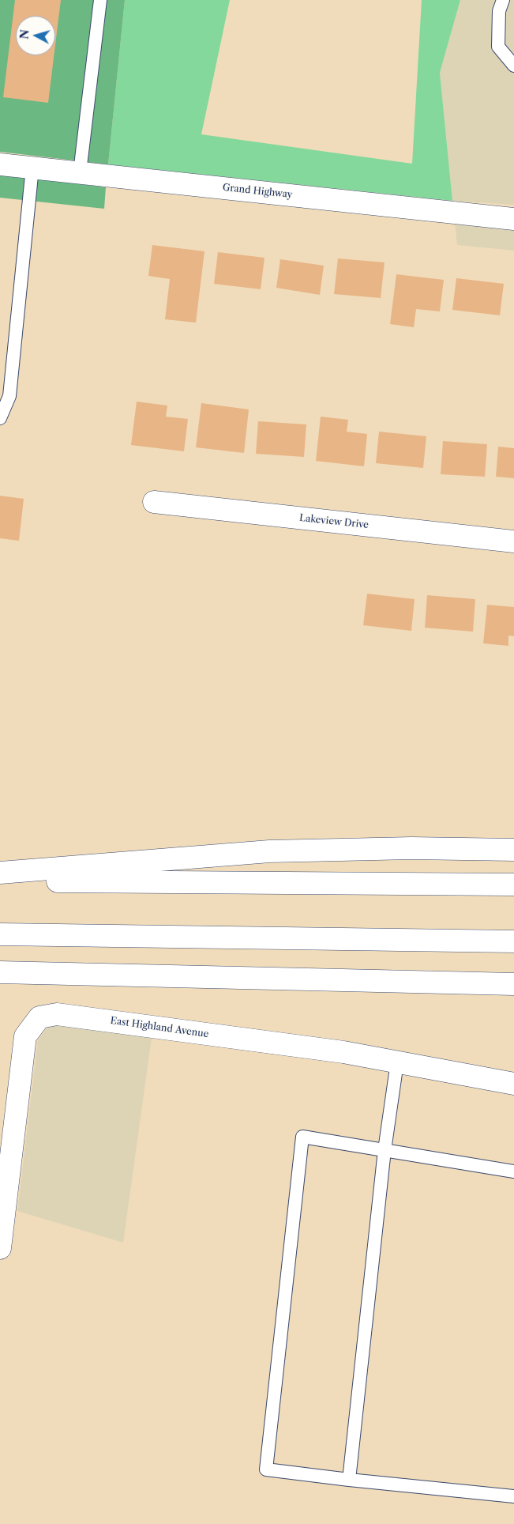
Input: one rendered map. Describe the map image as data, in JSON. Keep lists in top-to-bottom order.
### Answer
{
  "streets": {
    "main road": ["Grand Highway", "Lakeview Drive", "East Highland Avenue"]
  },
  "north": "left"
}
